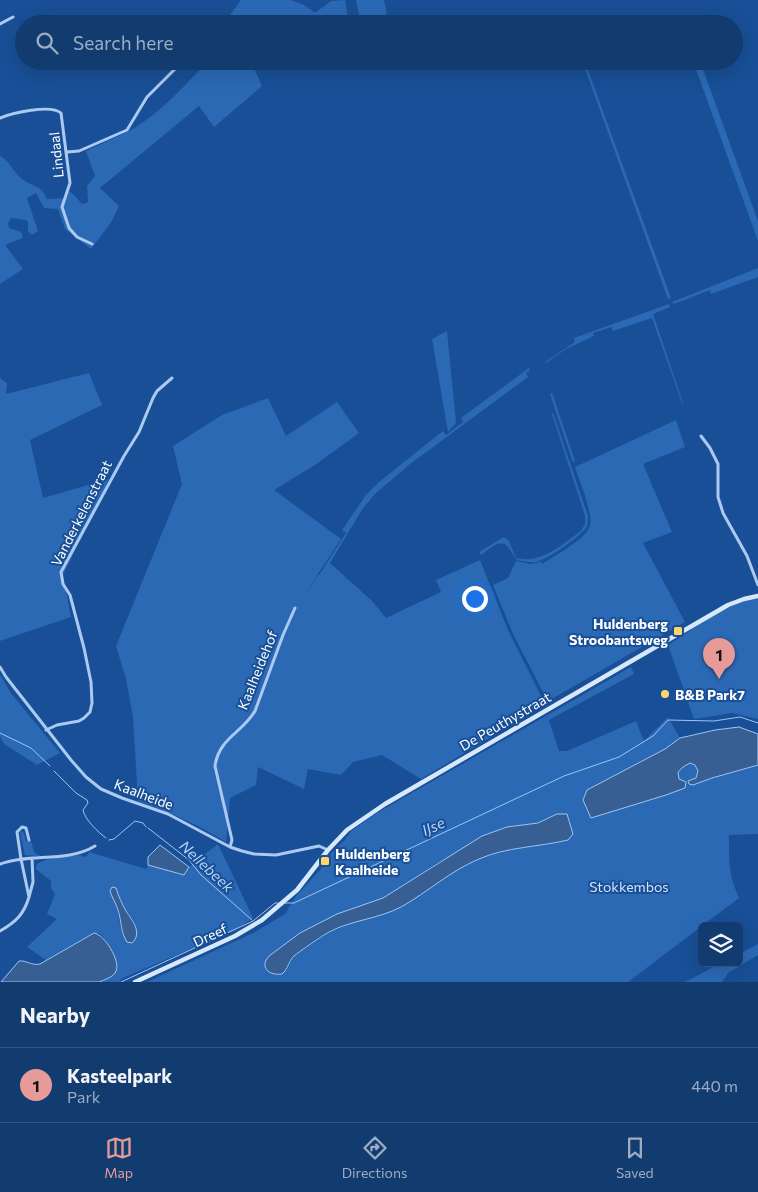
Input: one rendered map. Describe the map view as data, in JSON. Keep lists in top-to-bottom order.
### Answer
{
  "streets": {
    "main road": ["De Peuthystraat", "Dreef"],
    "street": [
      "Lindaal",
      "Vanderkelenstraat",
      "Kaalheidehof",
      "Kaalheide"
    ]
  },
  "crossings": [
    ["Vanderkelenstraat", "Kaalheide"],
    ["Kaalheidehof", "Kaalheide"],
    ["De Peuthystraat", "Kaalheide"],
    ["De Peuthystraat", "Dreef"]
  ],
  "water": ["IJse", "Nellebeek"],
  "parks": ["Stokkembos"],
  "places": {
    "transit": ["Huldenberg Stroobantsweg", "Huldenberg Kaalheide"],
    "other": ["B&B Park7"]
  },
  "page": {
    "search": "Search here",
    "pins": "1",
    "heading": "Nearby",
    "list": [
      {
        "mark": "1",
        "name": "Kasteelpark",
        "note": "Park",
        "value": "440 m"
      }
    ],
    "nav": ["Map", "Directions", "Saved"]
  }
}
